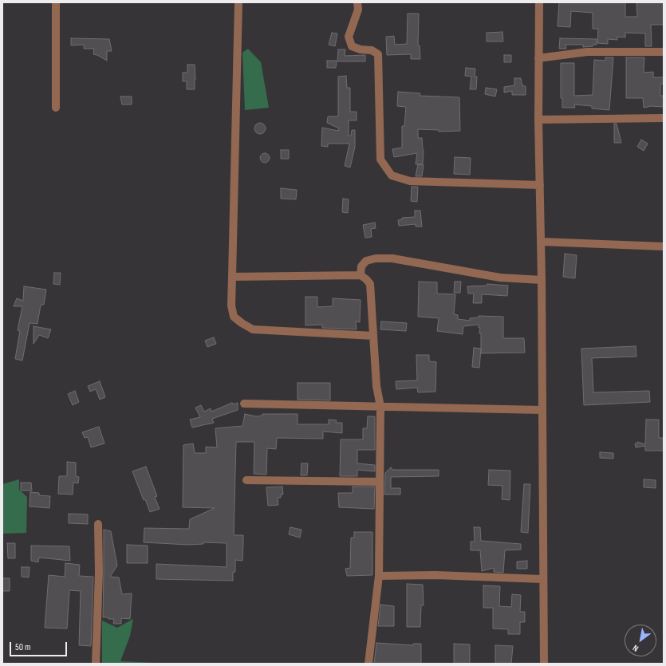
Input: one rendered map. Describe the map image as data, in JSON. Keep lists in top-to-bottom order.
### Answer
{
  "scale_bar": "50 m",
  "north": "bottom left"
}
